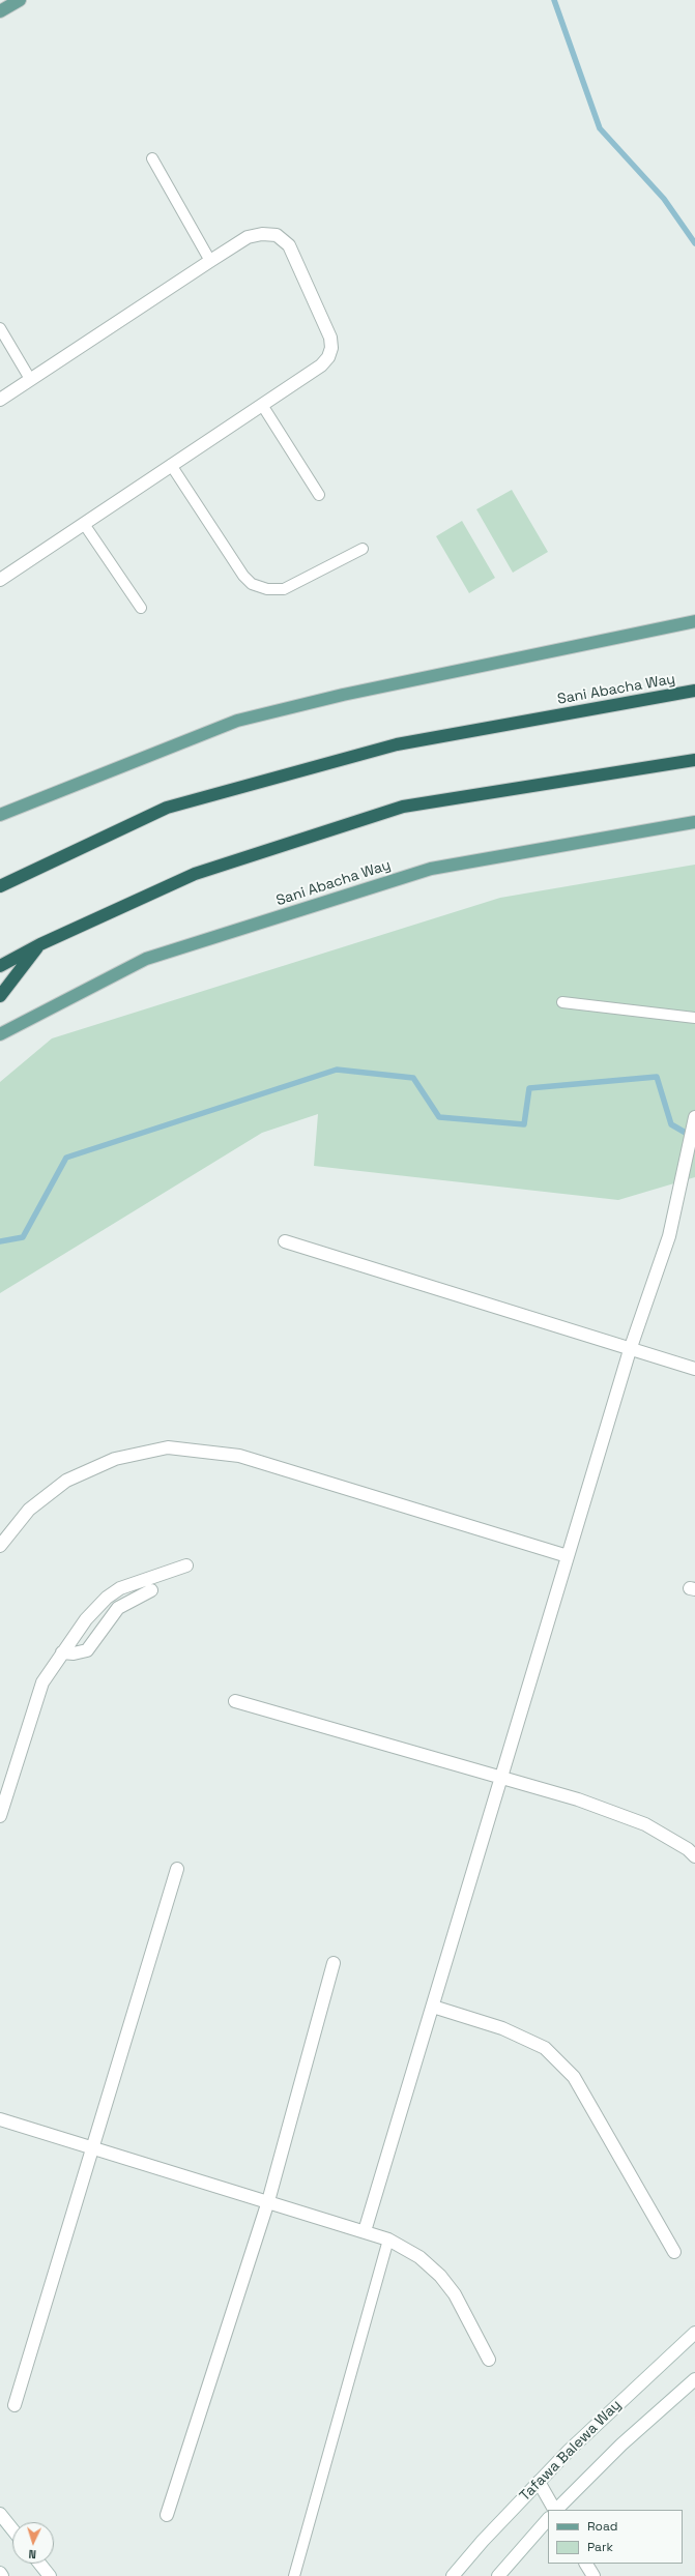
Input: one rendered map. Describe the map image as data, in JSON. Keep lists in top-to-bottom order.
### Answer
{
  "streets": {
    "highway": ["Sani Abacha Way"],
    "street": ["Tafawa Balewa Way"]
  },
  "legend": ["Road", "Park"],
  "north": "bottom"
}
